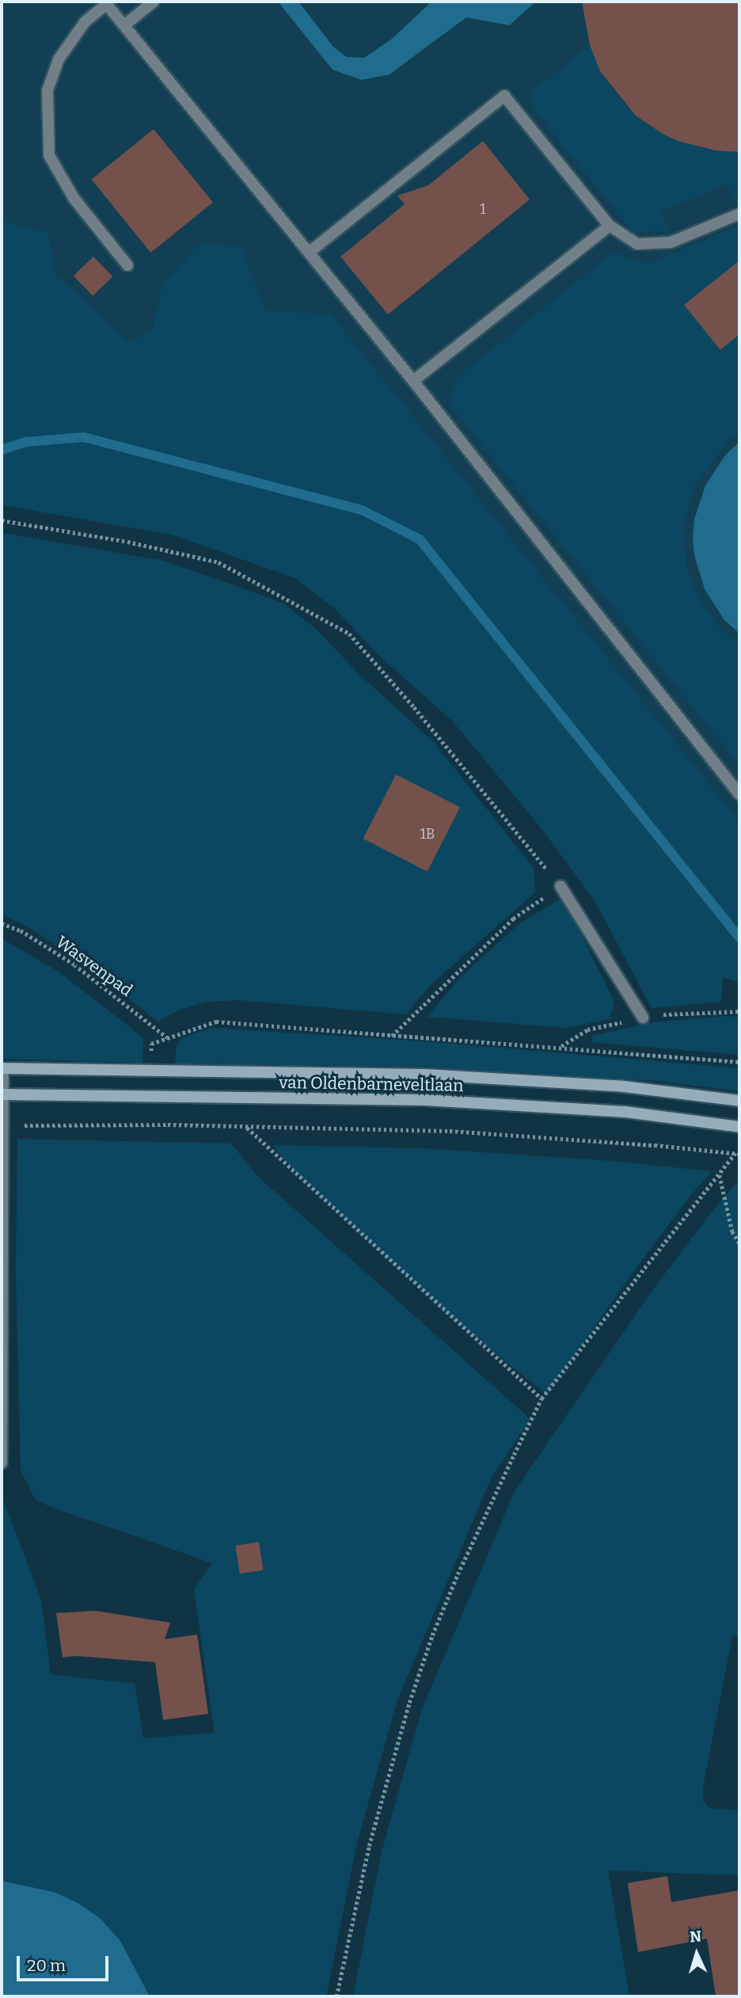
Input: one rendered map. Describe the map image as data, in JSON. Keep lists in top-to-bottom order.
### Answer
{
  "streets": {
    "main road": ["van Oldenbarneveltlaan"],
    "path": ["Wasvenpad"]
  },
  "house_numbers": ["1", "1B"],
  "scale_bar": "20 m",
  "north": "top"
}
